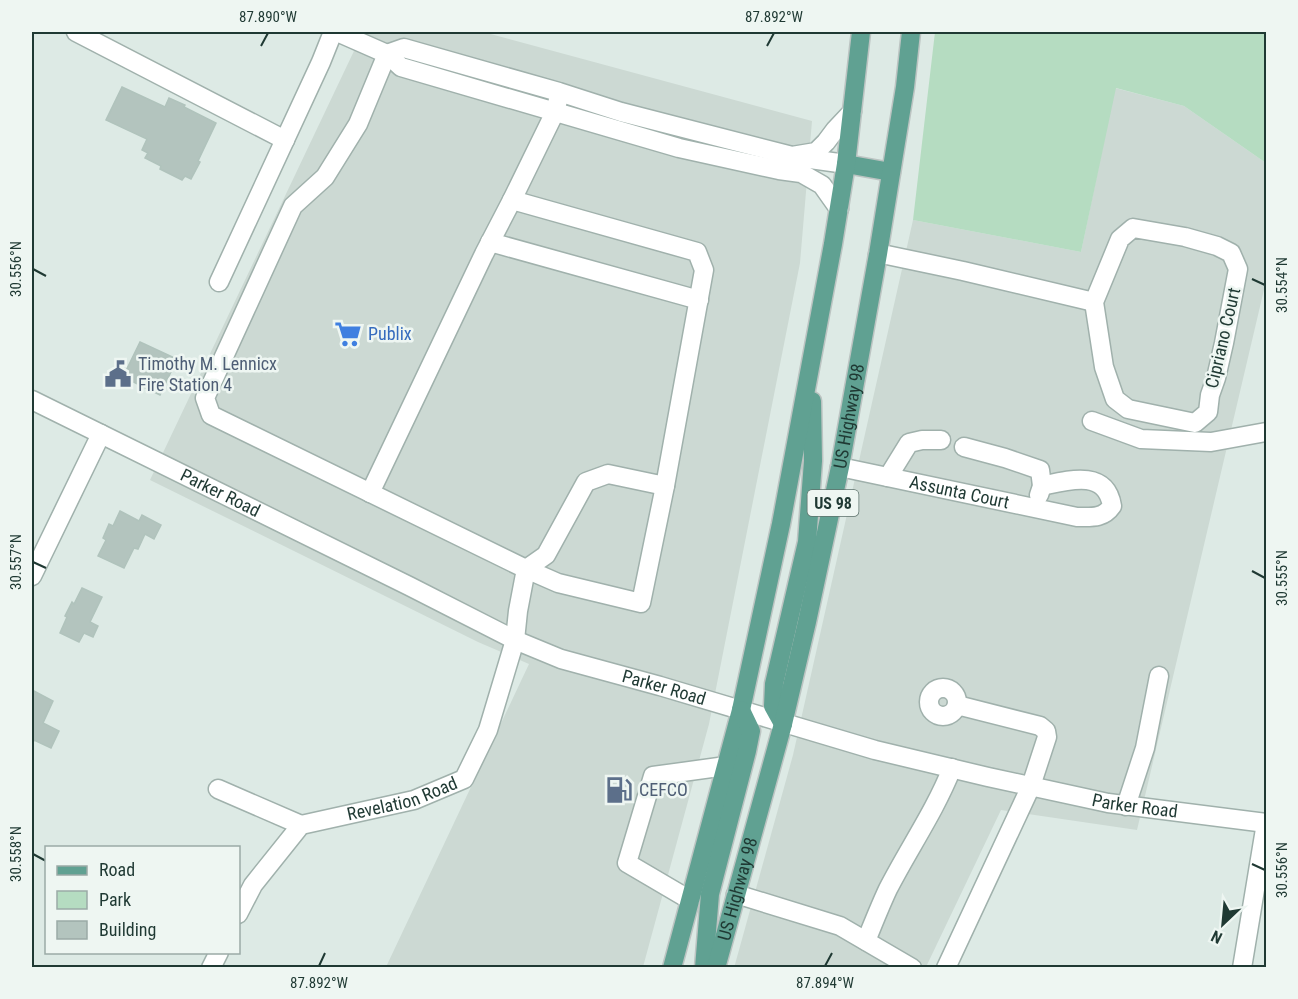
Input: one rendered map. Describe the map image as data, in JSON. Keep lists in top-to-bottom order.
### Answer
{
  "streets": {
    "main road": ["US Highway 98", "US 98"],
    "street": [
      "Cipriano Court",
      "Assunta Court",
      "Parker Road",
      "Revelation Road"
    ]
  },
  "crossings": [
    ["US Highway 98", "Assunta Court"],
    ["US Highway 98", "Parker Road"],
    ["Parker Road", "US 98"],
    ["Parker Road", "Revelation Road"]
  ],
  "places": {
    "supermarket": ["Publix"],
    "public building": ["Timothy M. Lennicx Fire Station 4"],
    "fuel station": ["CEFCO"]
  },
  "legend": ["Road", "Park", "Building"],
  "north": "bottom left",
  "coordinates": [
    "87.890°W",
    "87.892°W",
    "30.556°N",
    "30.554°N",
    "30.557°N",
    "30.555°N",
    "30.558°N",
    "87.894°W"
  ]
}
